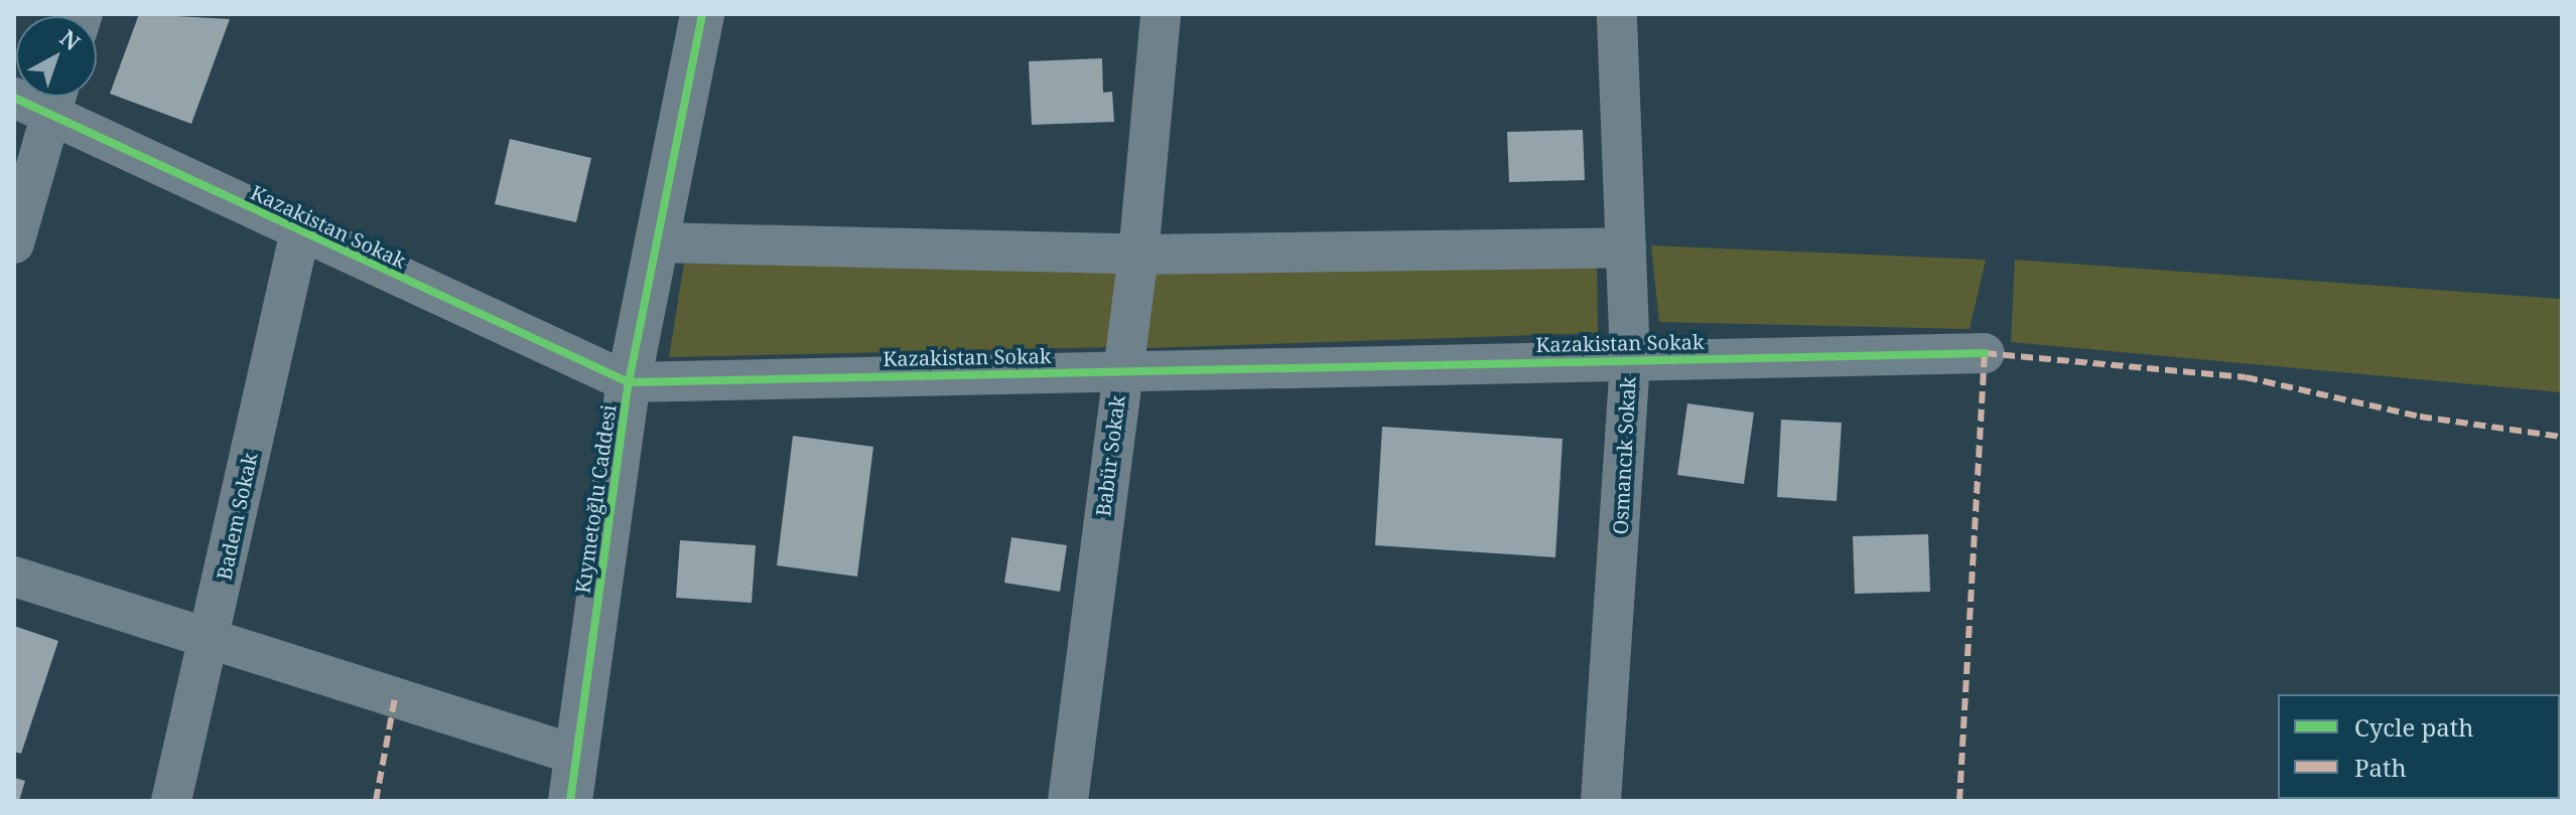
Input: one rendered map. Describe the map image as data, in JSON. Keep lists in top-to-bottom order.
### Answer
{
  "streets": {
    "street": [
      "Kazakistan Sokak",
      "Babür Sokak",
      "Osmancık Sokak",
      "Kıymetoğlu Caddesi",
      "Badem Sokak"
    ]
  },
  "crossings": [
    ["Kazakistan Sokak", "Babür Sokak"],
    ["Kazakistan Sokak", "Osmancık Sokak"],
    ["Kazakistan Sokak", "Kıymetoğlu Caddesi"],
    ["Kazakistan Sokak", "Badem Sokak"]
  ],
  "legend": ["Cycle path", "Path"],
  "north": "top right"
}
